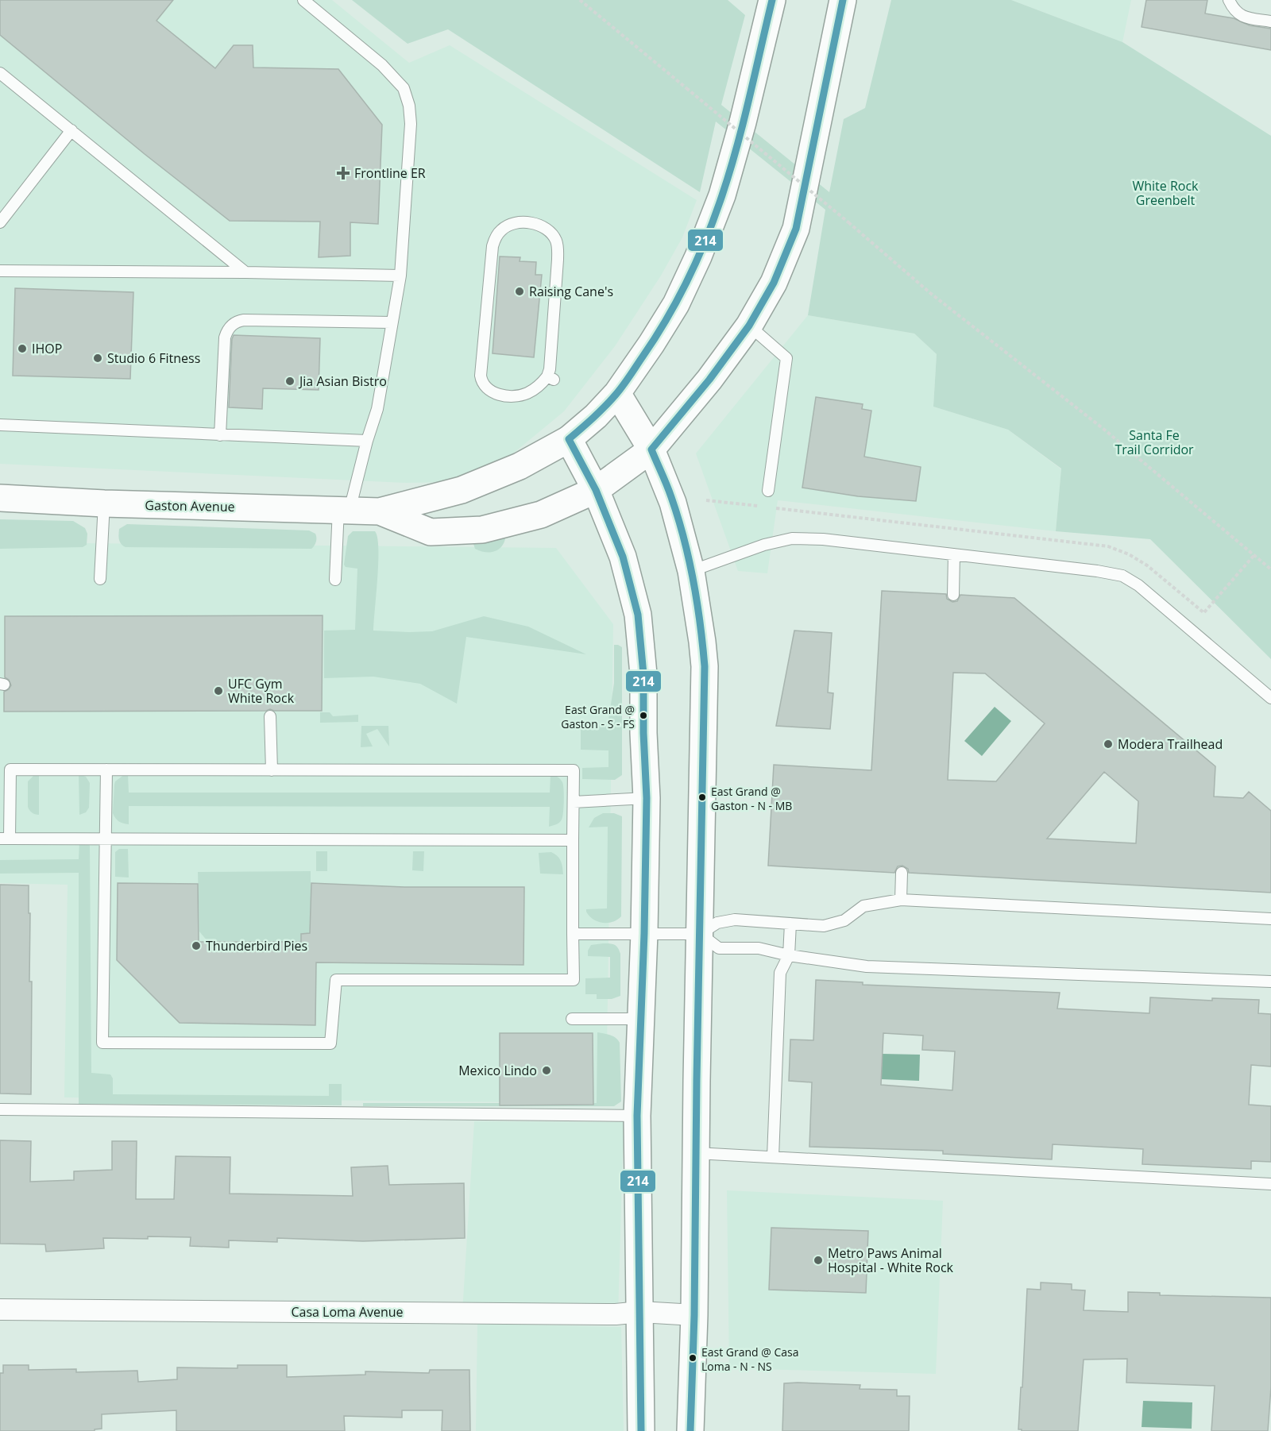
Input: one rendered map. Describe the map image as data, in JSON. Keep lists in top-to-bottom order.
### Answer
{
  "streets": {
    "main road": ["Gaston Avenue"],
    "street": ["Casa Loma Avenue"]
  },
  "parks": ["White Rock Greenbelt", "Santa Fe Trail Corridor"],
  "places": {
    "health": ["Frontline ER"],
    "other": [
      "Raising Cane's",
      "IHOP",
      "Studio 6 Fitness",
      "Jia Asian Bistro",
      "UFC Gym White Rock",
      "East Grand @ Gaston - S - FS",
      "Modera Trailhead",
      "East Grand @ Gaston - N - MB",
      "Thunderbird Pies",
      "Mexico Lindo",
      "Metro Paws Animal Hospital - White Rock",
      "East Grand @ Casa Loma - N - NS"
    ]
  },
  "lines": ["transit line 214"]
}
